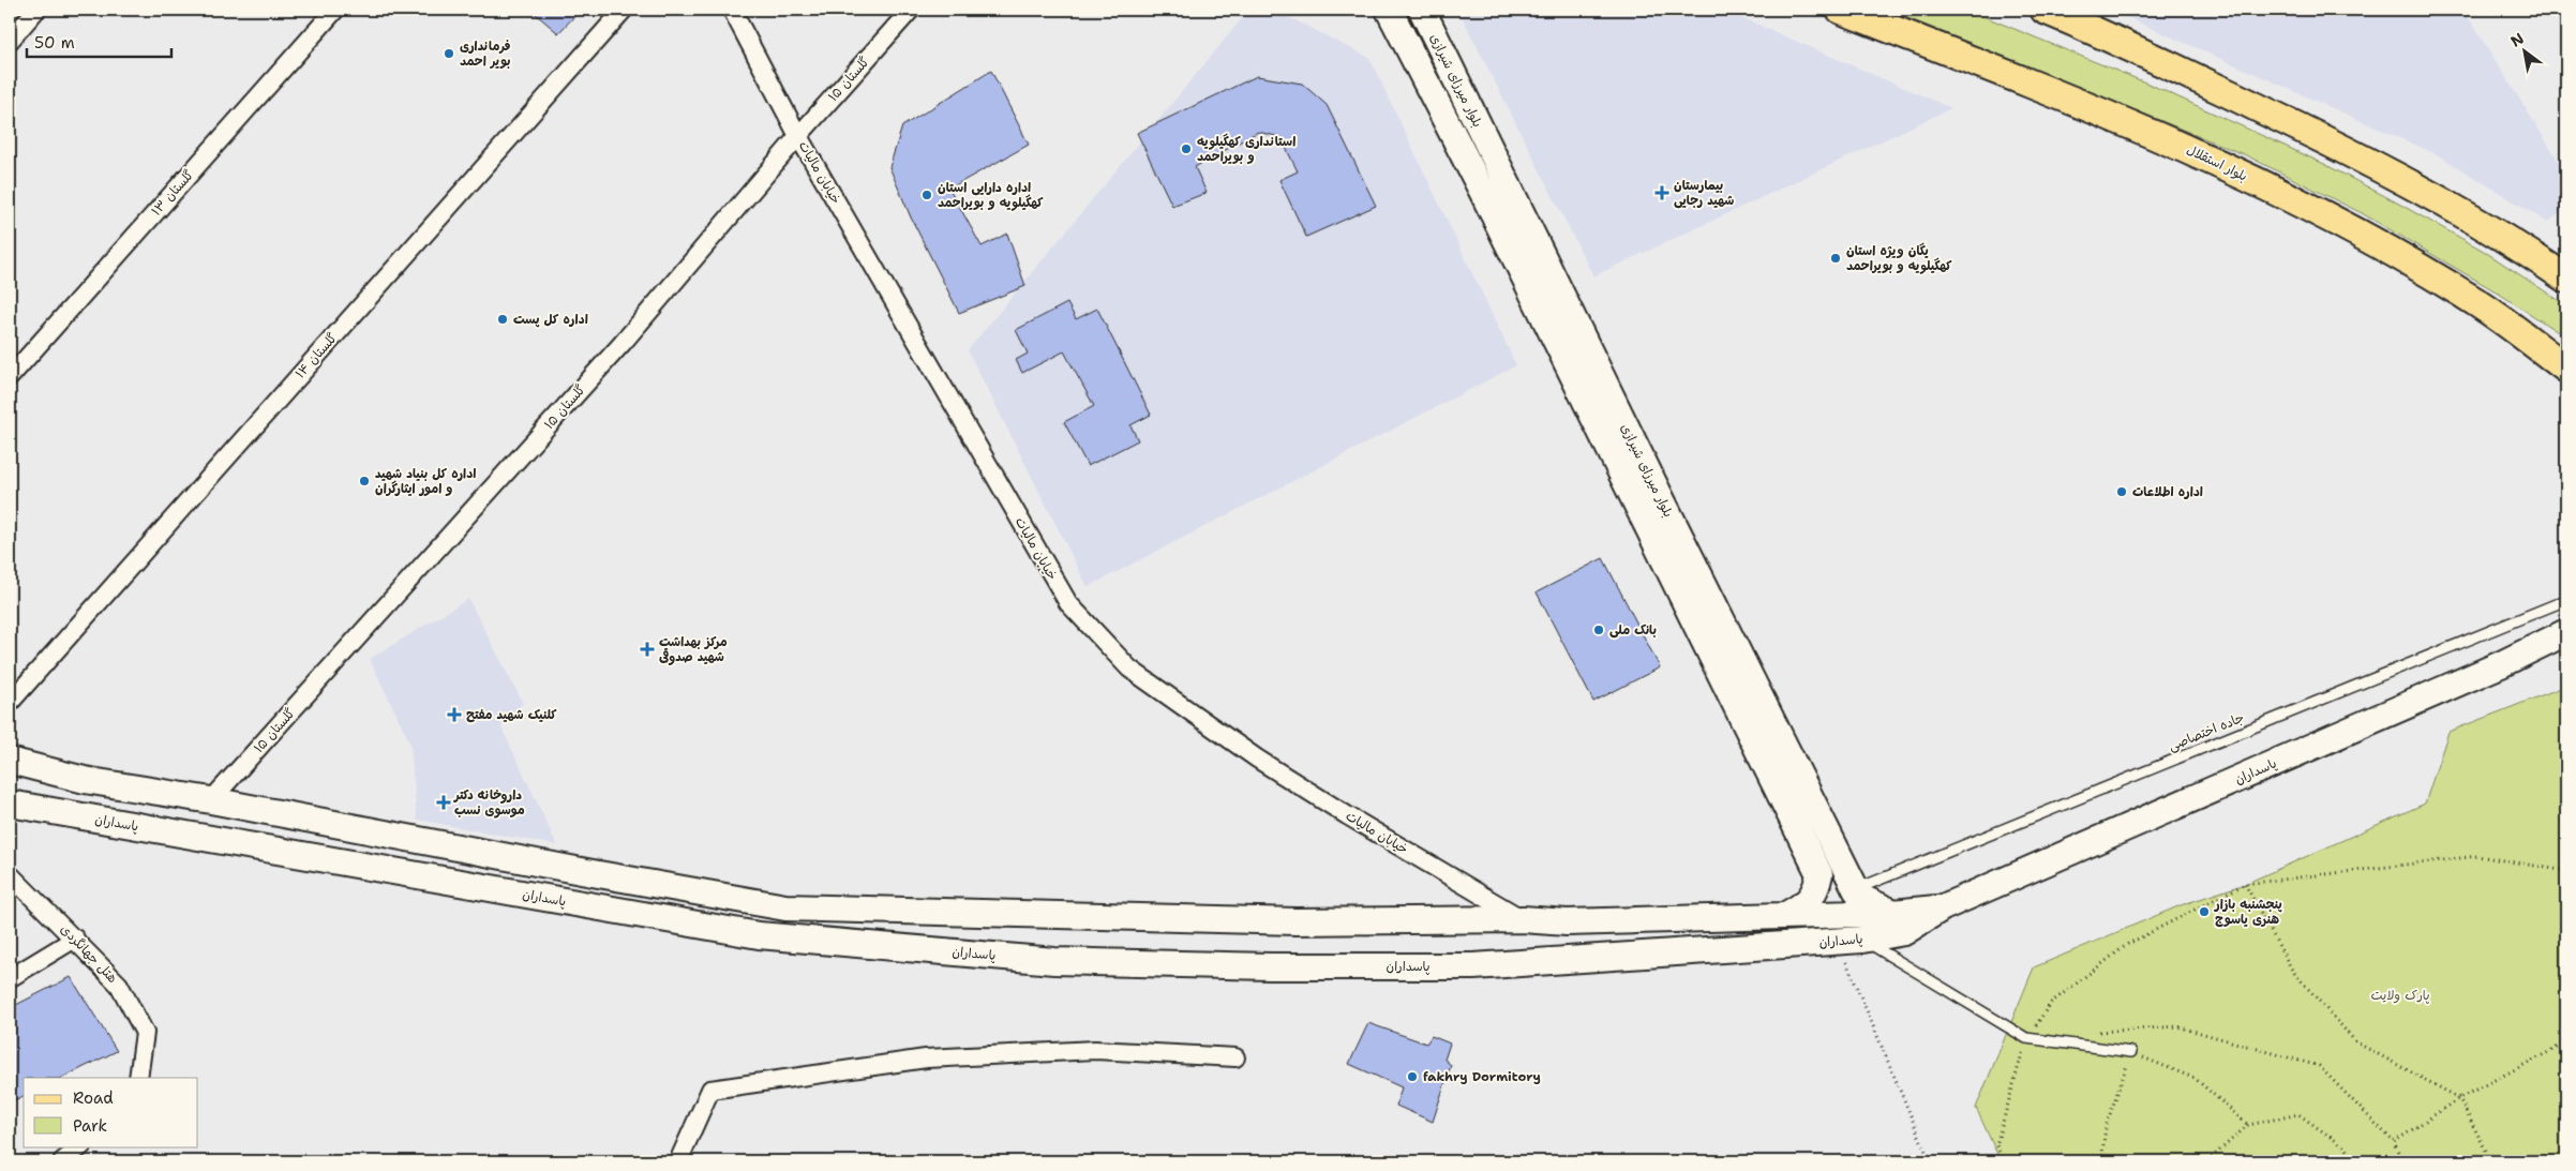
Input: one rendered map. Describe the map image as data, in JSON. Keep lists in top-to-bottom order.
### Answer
{
  "streets": {
    "main road": ["بلوار میرزای شیرازی", "بلوار استقلال", "پاسداران"],
    "street": [
      "گلستان ۱۵",
      "خیابان مالیات",
      "گلستان ۱۳",
      "گلستان ۱۴",
      "هتل جهانگردی"
    ],
    "lane": ["جاده اختصاصی"]
  },
  "crossings": [
    ["گلستان ۱۵", "خیابان مالیات"],
    ["گلستان ۱۵", "پاسداران"],
    ["بلوار میرزای شیرازی", "جاده اختصاصی"],
    ["بلوار میرزای شیرازی", "پاسداران"],
    ["خیابان مالیات", "پاسداران"]
  ],
  "parks": ["پارک ولایت"],
  "places": {
    "other": [
      "فرمانداری بویر احمد",
      "استانداری کهگیلویه و بویراحمد",
      "اداره دارایی استان کهگیلویه و بویراحمد",
      "یگان ویژه استان کهگیلویه و بویراحمد",
      "اداره کل پست",
      "اداره کل بنیاد شهید و امور ایثارگران",
      "اداره اطلاعات",
      "بانک ملی",
      "پنجشنبه بازار هنری یاسوج",
      "fakhry Dormitory"
    ],
    "health": [
      "بیمارستان شهید رجایی",
      "مرکز بهداشت شهید صدوقی",
      "کلنیک شهید مفتح",
      "داروخانه دكتر موسوی نسب"
    ]
  },
  "legend": ["Road", "Park"],
  "scale_bar": "50 m",
  "north": "top left"
}
